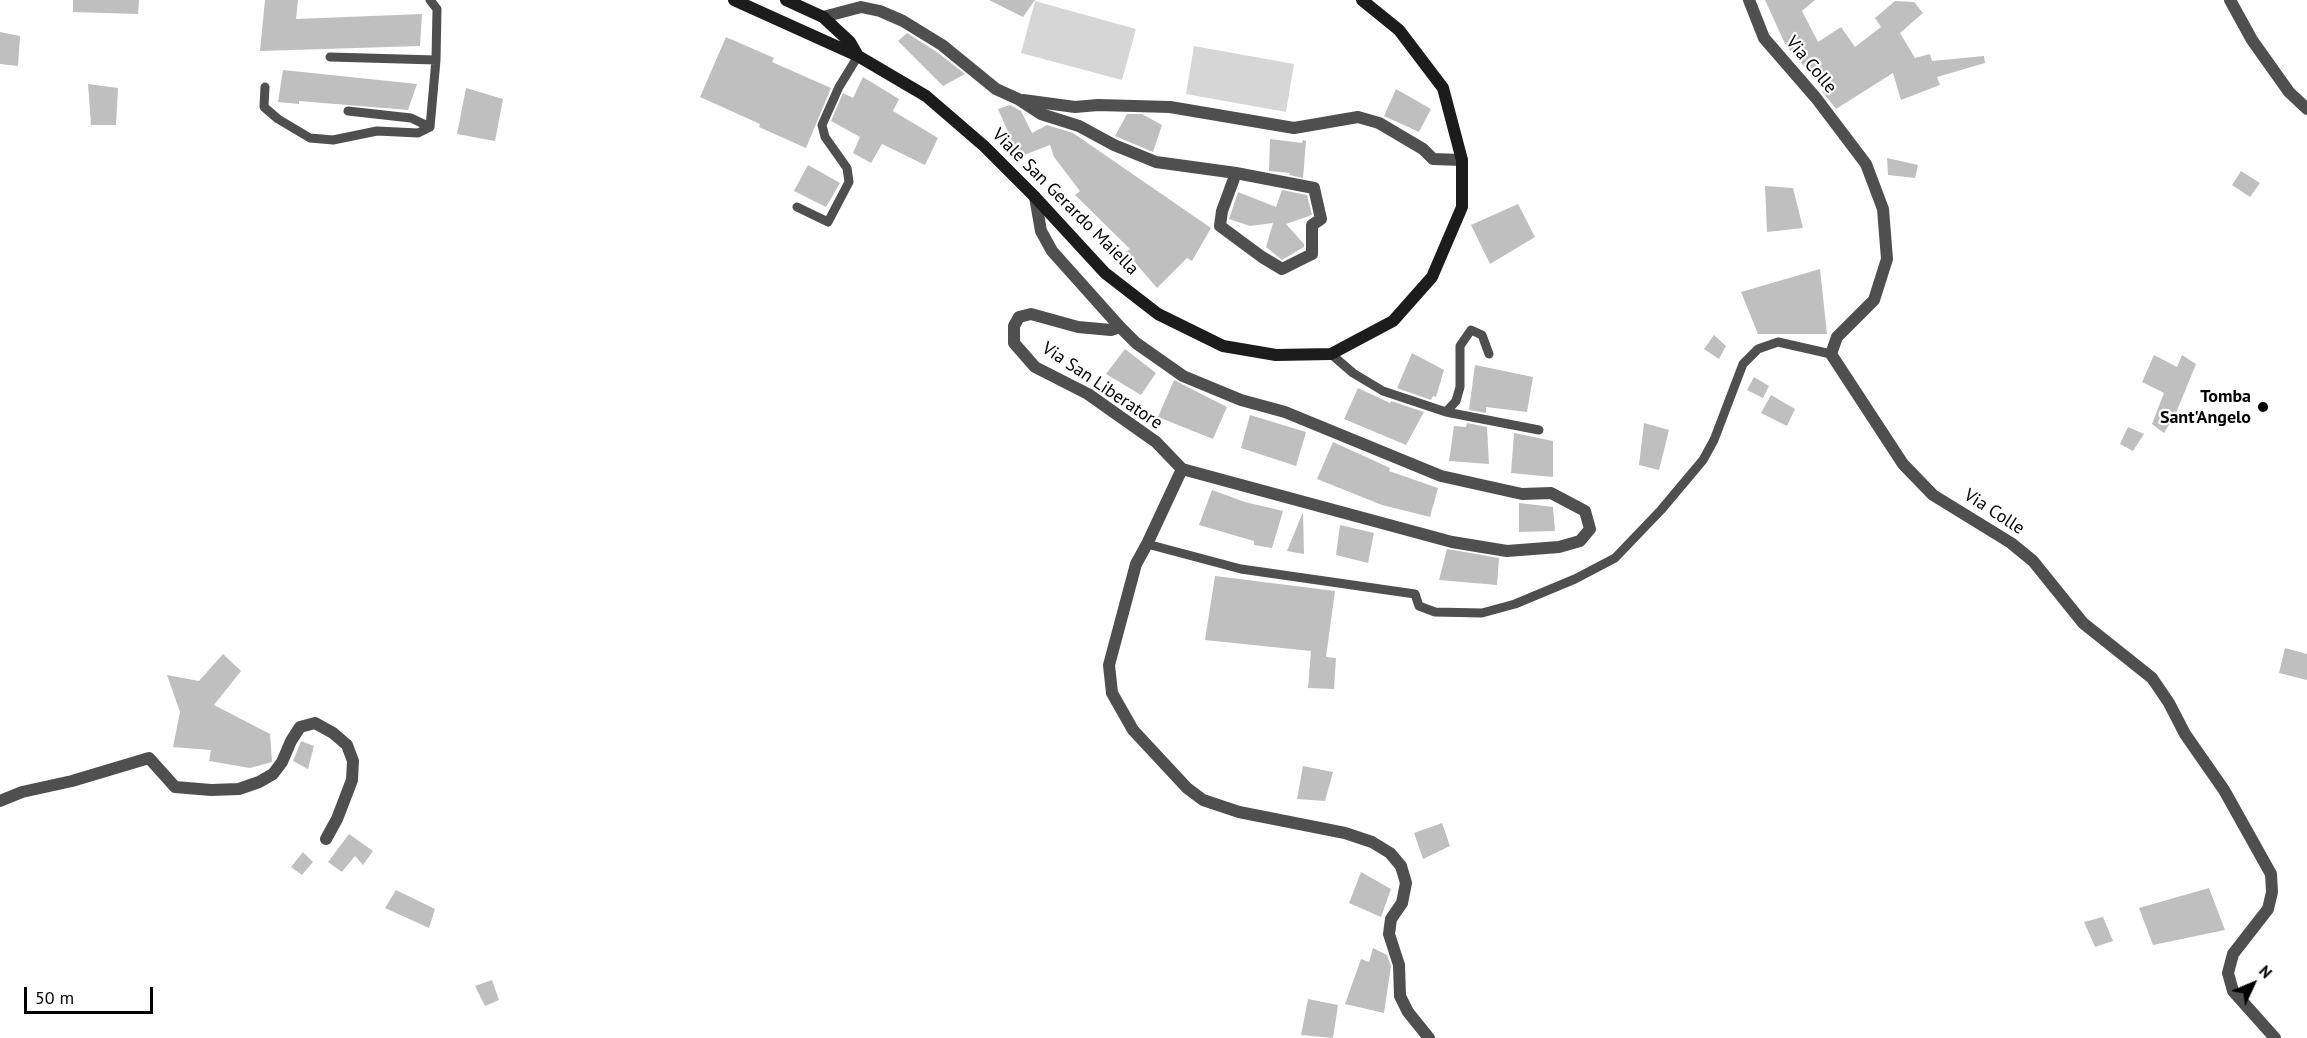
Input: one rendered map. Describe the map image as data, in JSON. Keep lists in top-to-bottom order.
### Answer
{
  "streets": {
    "main road": ["Viale San Gerardo Maiella"],
    "street": ["Via Colle", "Via San Liberatore"]
  },
  "places": ["Tomba Sant'Angelo"],
  "scale_bar": "50 m",
  "north": "top right"
}
